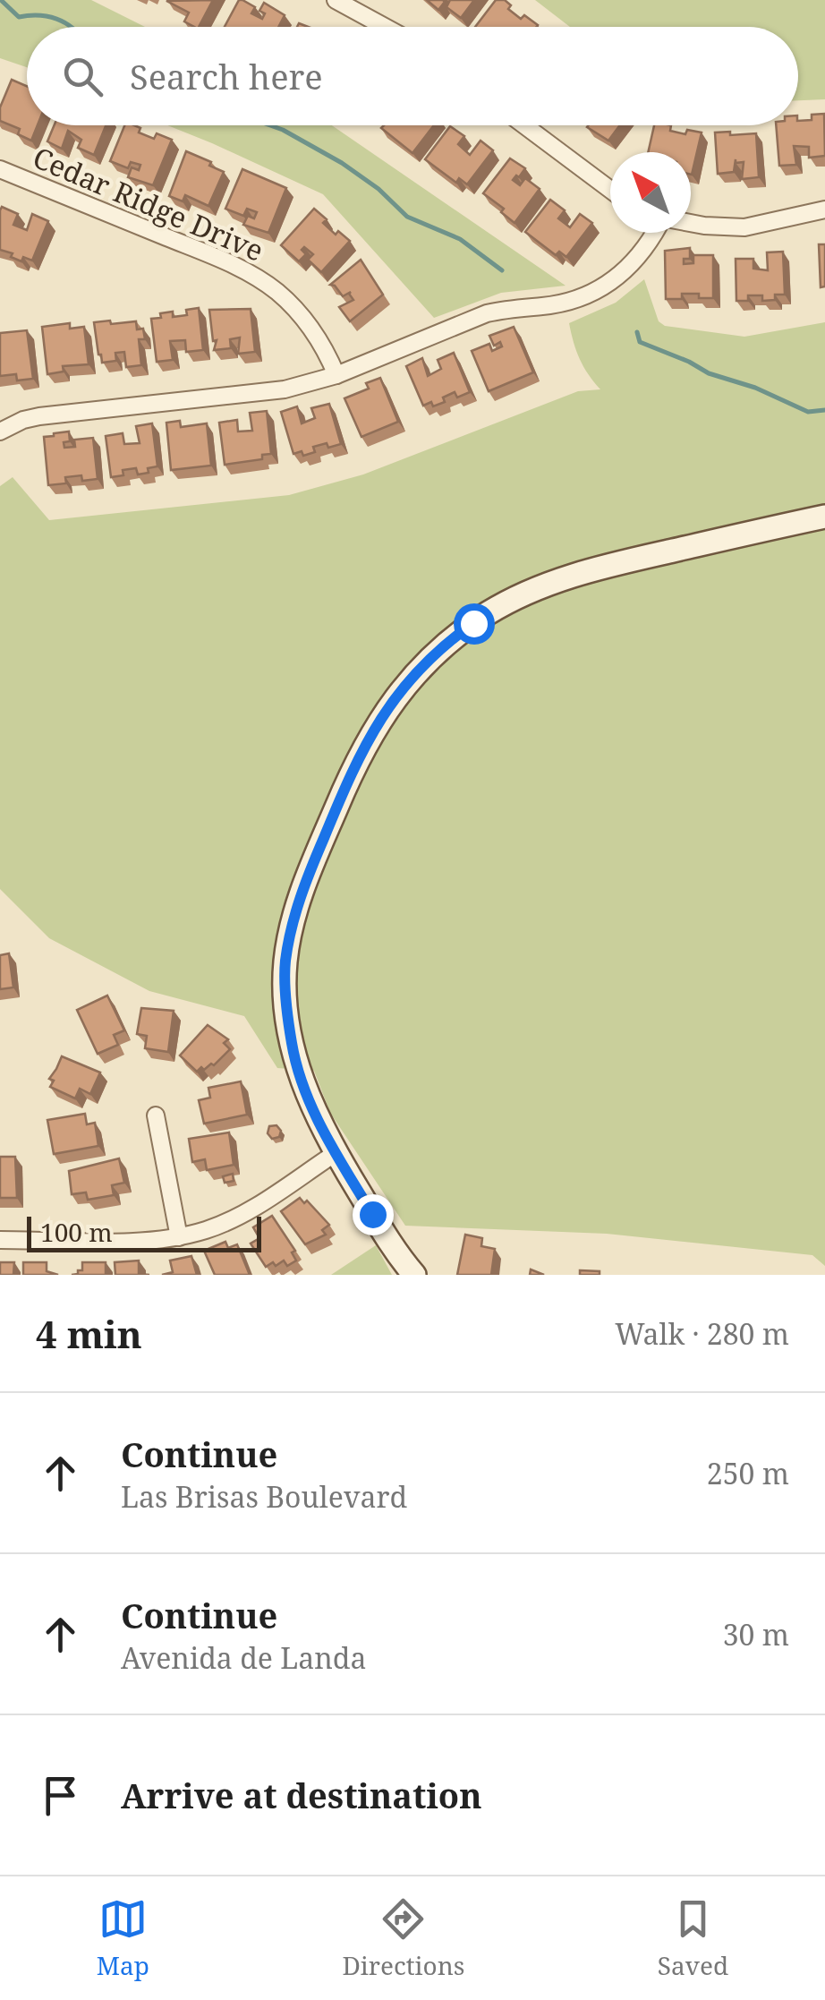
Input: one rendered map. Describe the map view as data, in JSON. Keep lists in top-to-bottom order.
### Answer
{
  "streets": {
    "street": ["Cedar Ridge Drive"]
  },
  "scale_bar": "100 m",
  "north": "top left",
  "page": {
    "search": "Search here",
    "scale": "100 m",
    "heading": ["4 min", "Walk · 280 m"],
    "list": [
      ["Continue", "Las Brisas Boulevard", "250 m"],
      ["Continue", "Avenida de Landa", "30 m"],
      "Arrive at destination"
    ],
    "nav": ["Map", "Directions", "Saved"]
  }
}
